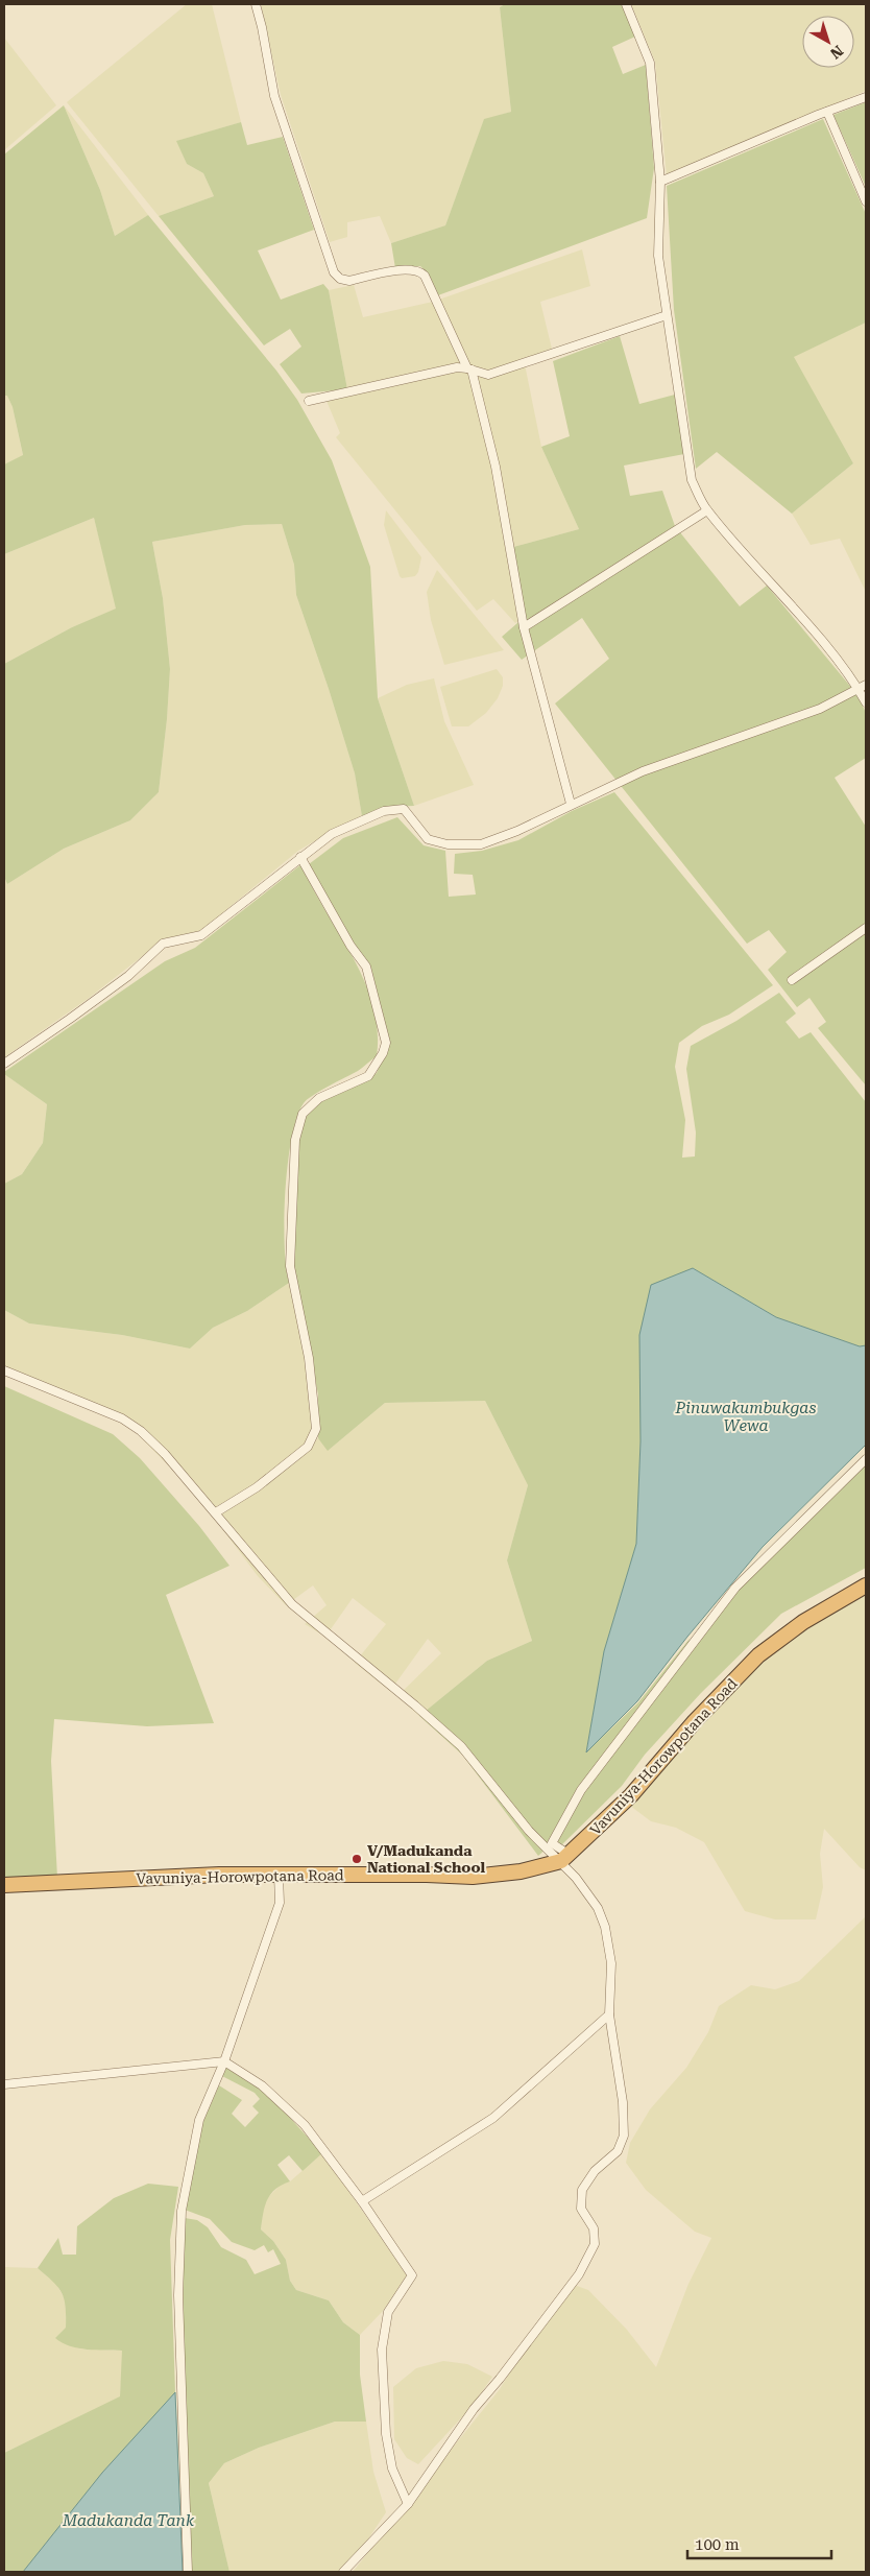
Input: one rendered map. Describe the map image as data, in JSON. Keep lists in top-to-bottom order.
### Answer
{
  "streets": {
    "highway": ["Vavuniya-Horowpotana Road"]
  },
  "water": ["Pinuwakumbukgas Wewa", "Madukanda Tank"],
  "places": ["V/Madukanda National School"],
  "scale_bar": "100 m",
  "north": "bottom right"
}
